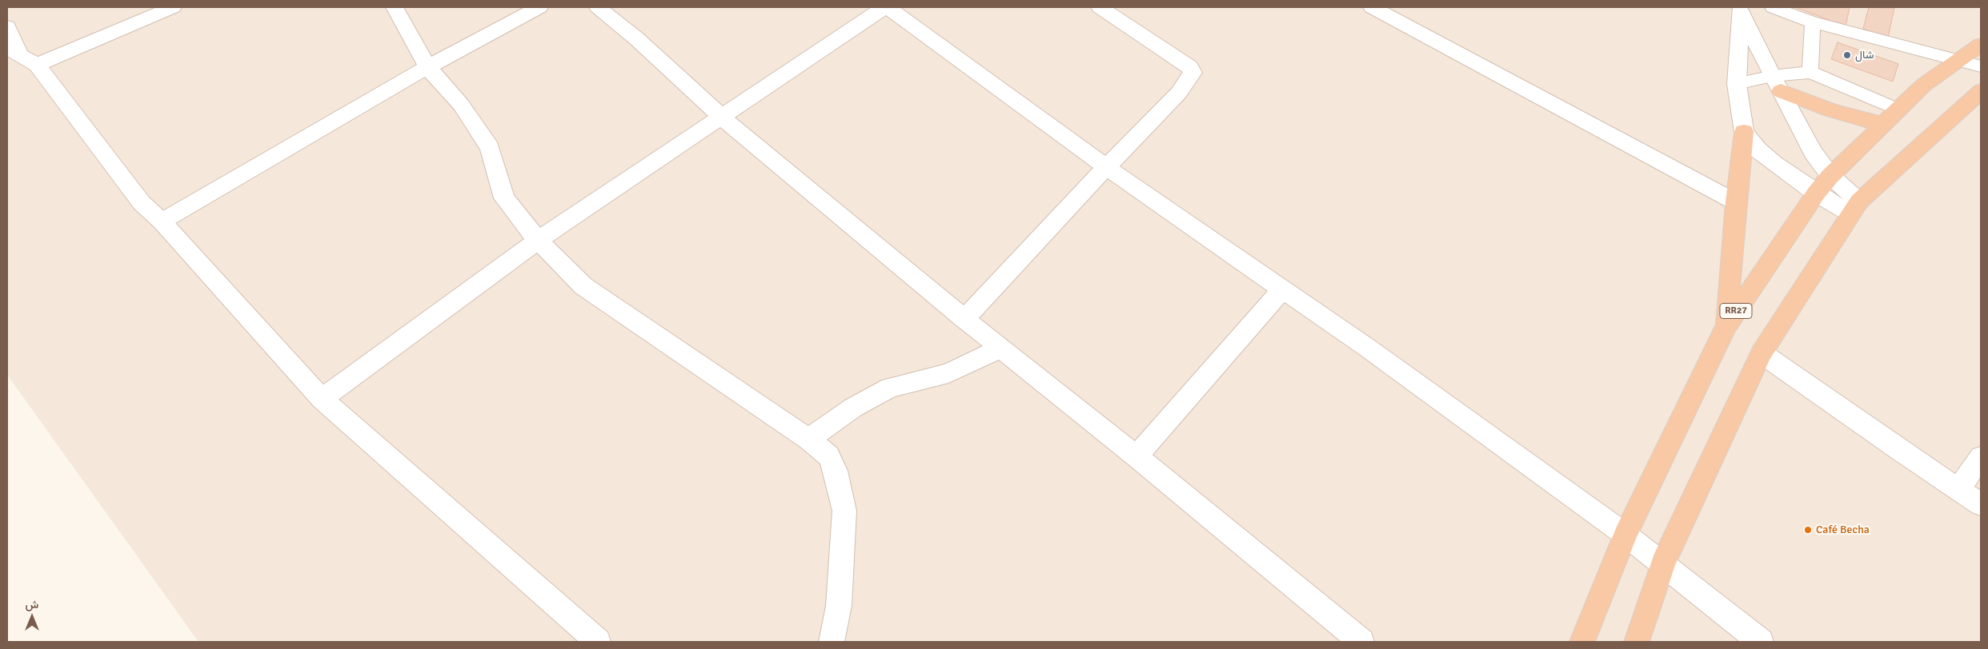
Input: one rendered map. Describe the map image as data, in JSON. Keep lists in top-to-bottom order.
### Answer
{
  "streets": {
    "highway": ["RR27"]
  },
  "places": ["شال", "Café Becha"],
  "north": "top"
}
